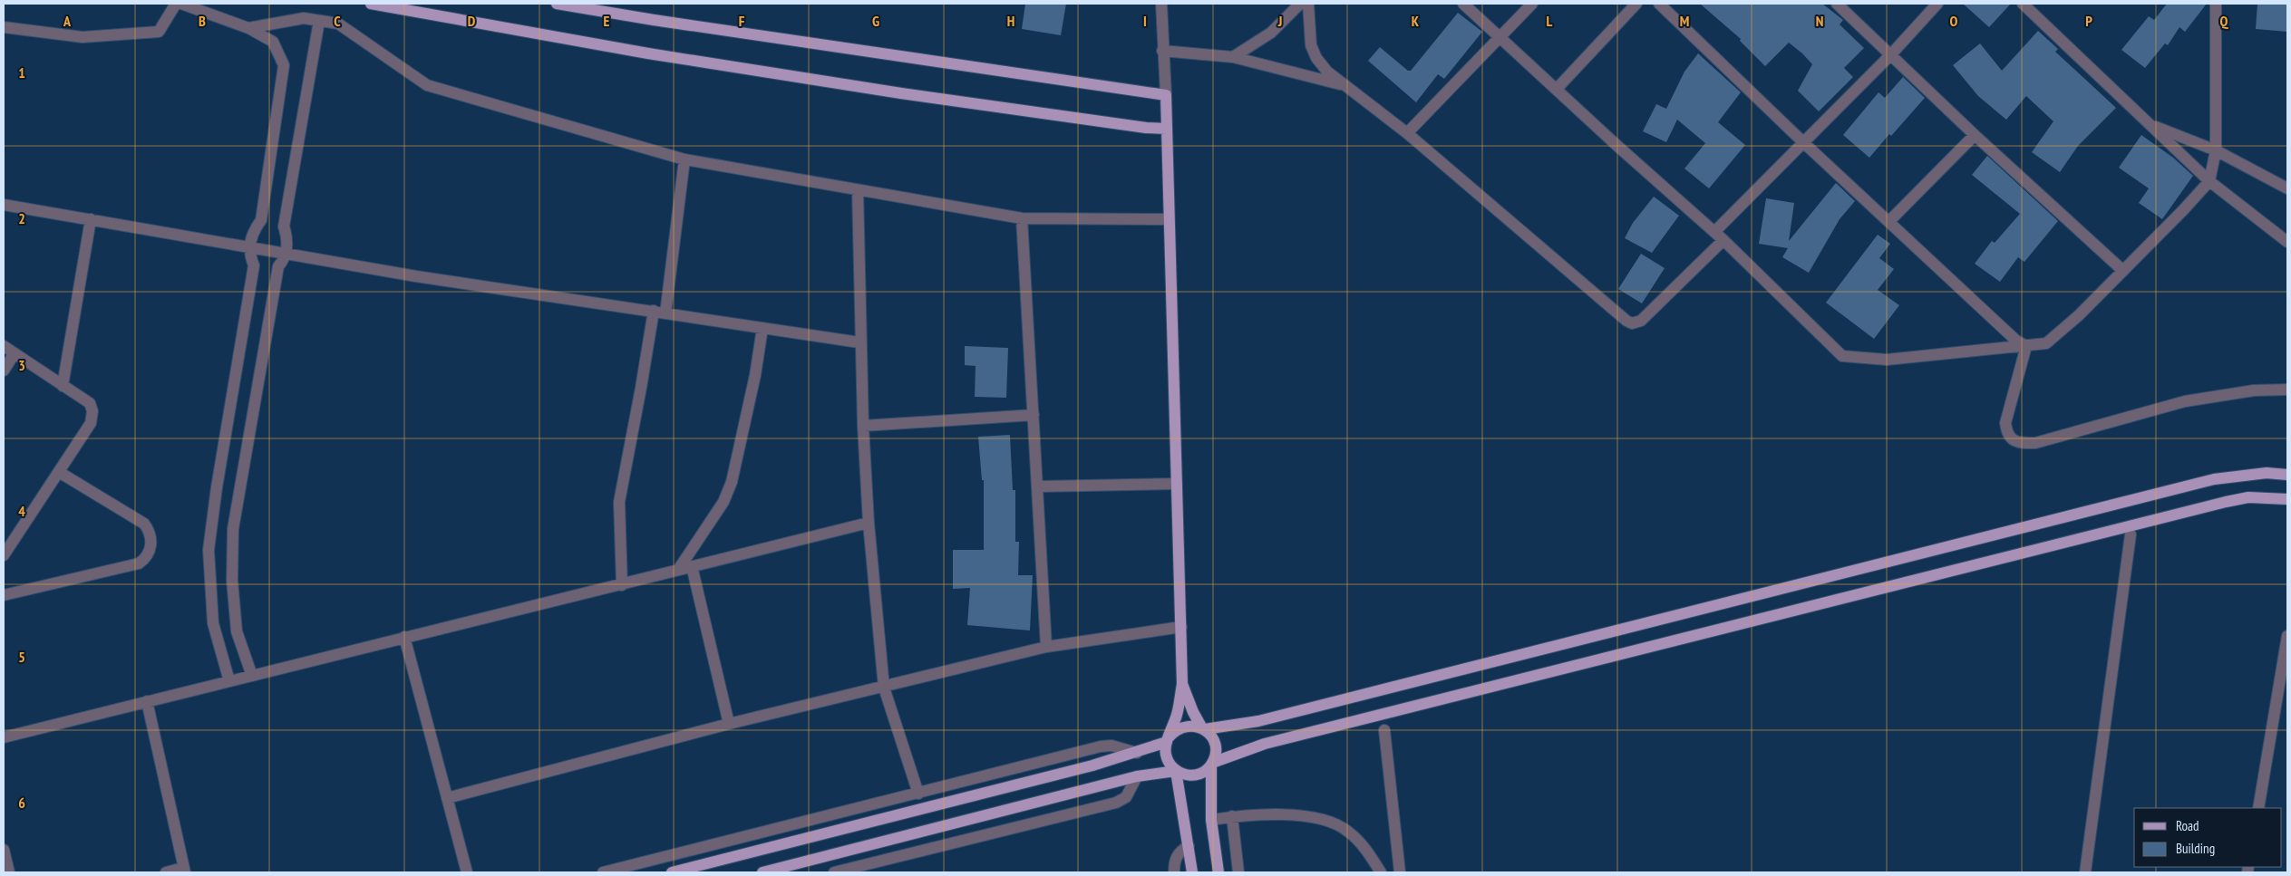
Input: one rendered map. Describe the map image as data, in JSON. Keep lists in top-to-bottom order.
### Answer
{
  "legend": ["Road", "Building"],
  "grid": {
    "columns": [
      "A",
      "B",
      "C",
      "D",
      "E",
      "F",
      "G",
      "H",
      "I",
      "J",
      "K",
      "L",
      "M",
      "N",
      "O",
      "P",
      "Q"
    ],
    "rows": [
      "1",
      "2",
      "3",
      "4",
      "5",
      "6"
    ]
  }
}
